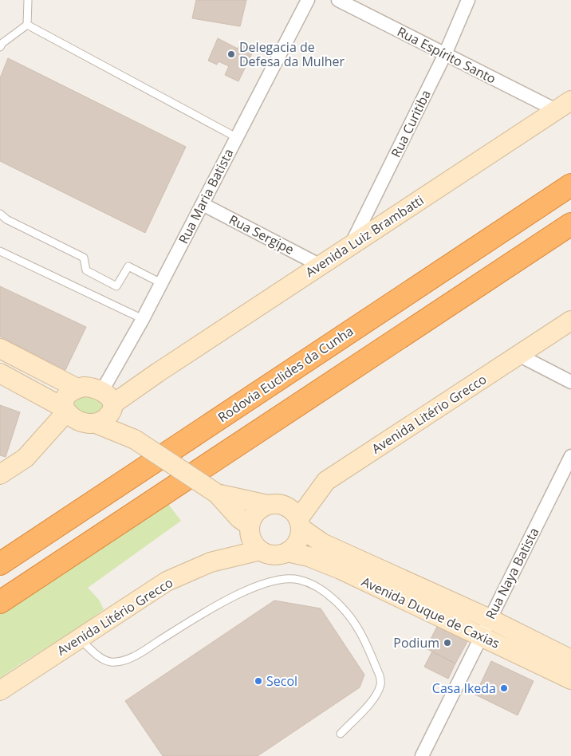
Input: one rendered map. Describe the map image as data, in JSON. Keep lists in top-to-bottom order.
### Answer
{
  "streets": {
    "highway": ["Rodovia Euclides da Cunha"],
    "main road": ["Avenida Luiz Brambatti", "Avenida Litério Grecco", "Avenida Duque de Caxias"],
    "street": [
      "Rua Espírito Santo",
      "Rua Curitiba",
      "Rua Maria Batista",
      "Rua Sergipe",
      "Rua Naya Batista"
    ]
  },
  "crossings": [
    ["Rua Espírito Santo", "Rua Curitiba"],
    ["Rua Espírito Santo", "Avenida Luiz Brambatti"],
    ["Rua Curitiba", "Avenida Luiz Brambatti"],
    ["Rua Maria Batista", "Rua Sergipe"],
    ["Rua Maria Batista", "Avenida Luiz Brambatti"],
    ["Rua Sergipe", "Avenida Luiz Brambatti"],
    ["Avenida Litério Grecco", "Avenida Duque de Caxias"],
    ["Rua Naya Batista", "Avenida Duque de Caxias"]
  ],
  "places": [
    "Delegacia de Defesa da Mulher",
    "Podium",
    "Secol",
    "Casa Ikeda"
  ]
}
